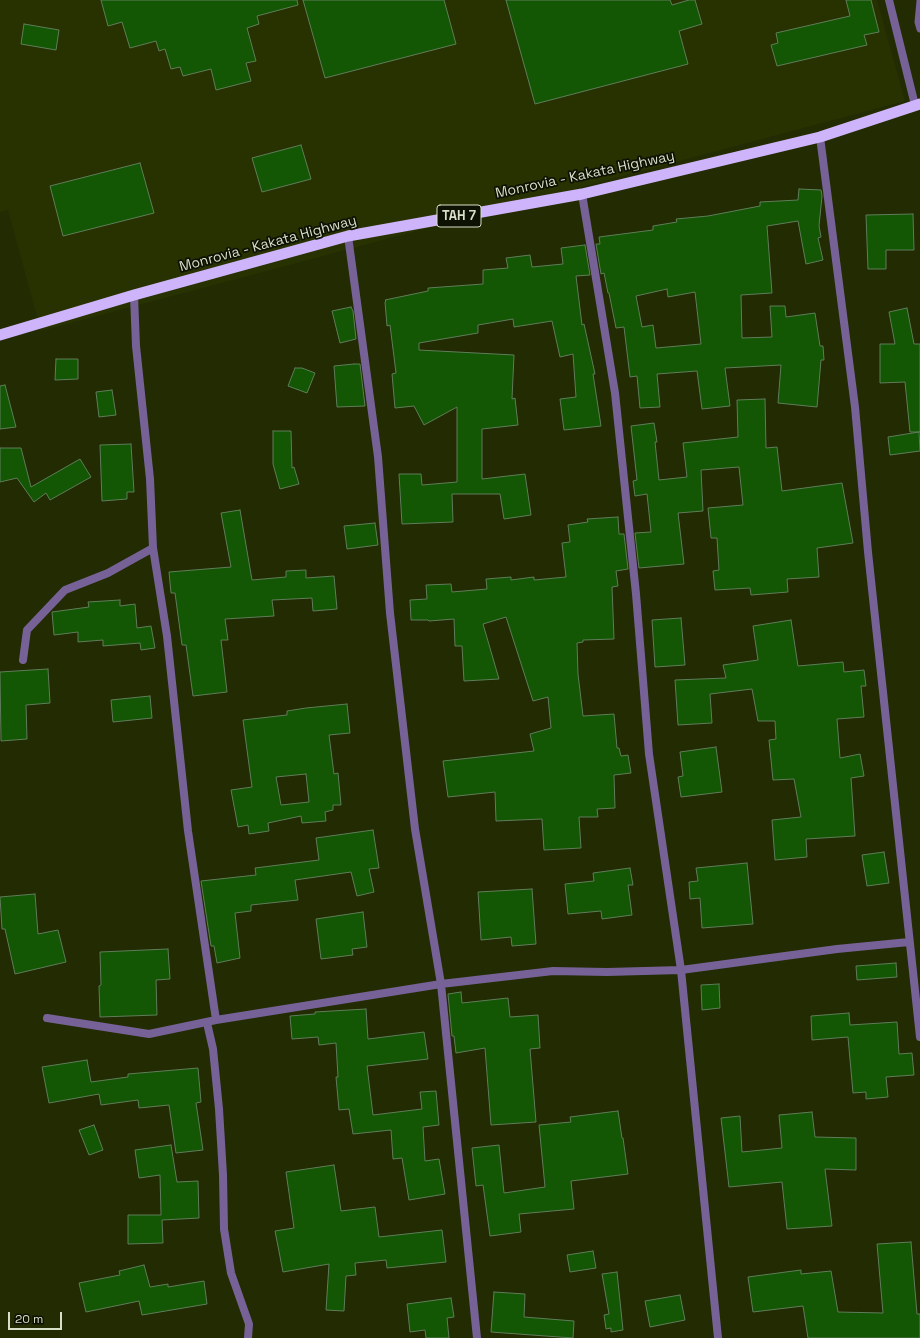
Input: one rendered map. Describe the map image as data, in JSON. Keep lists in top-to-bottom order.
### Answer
{
  "streets": {
    "highway": ["Monrovia - Kakata Highway", "TAH 7"]
  },
  "scale_bar": "20 m"
}
